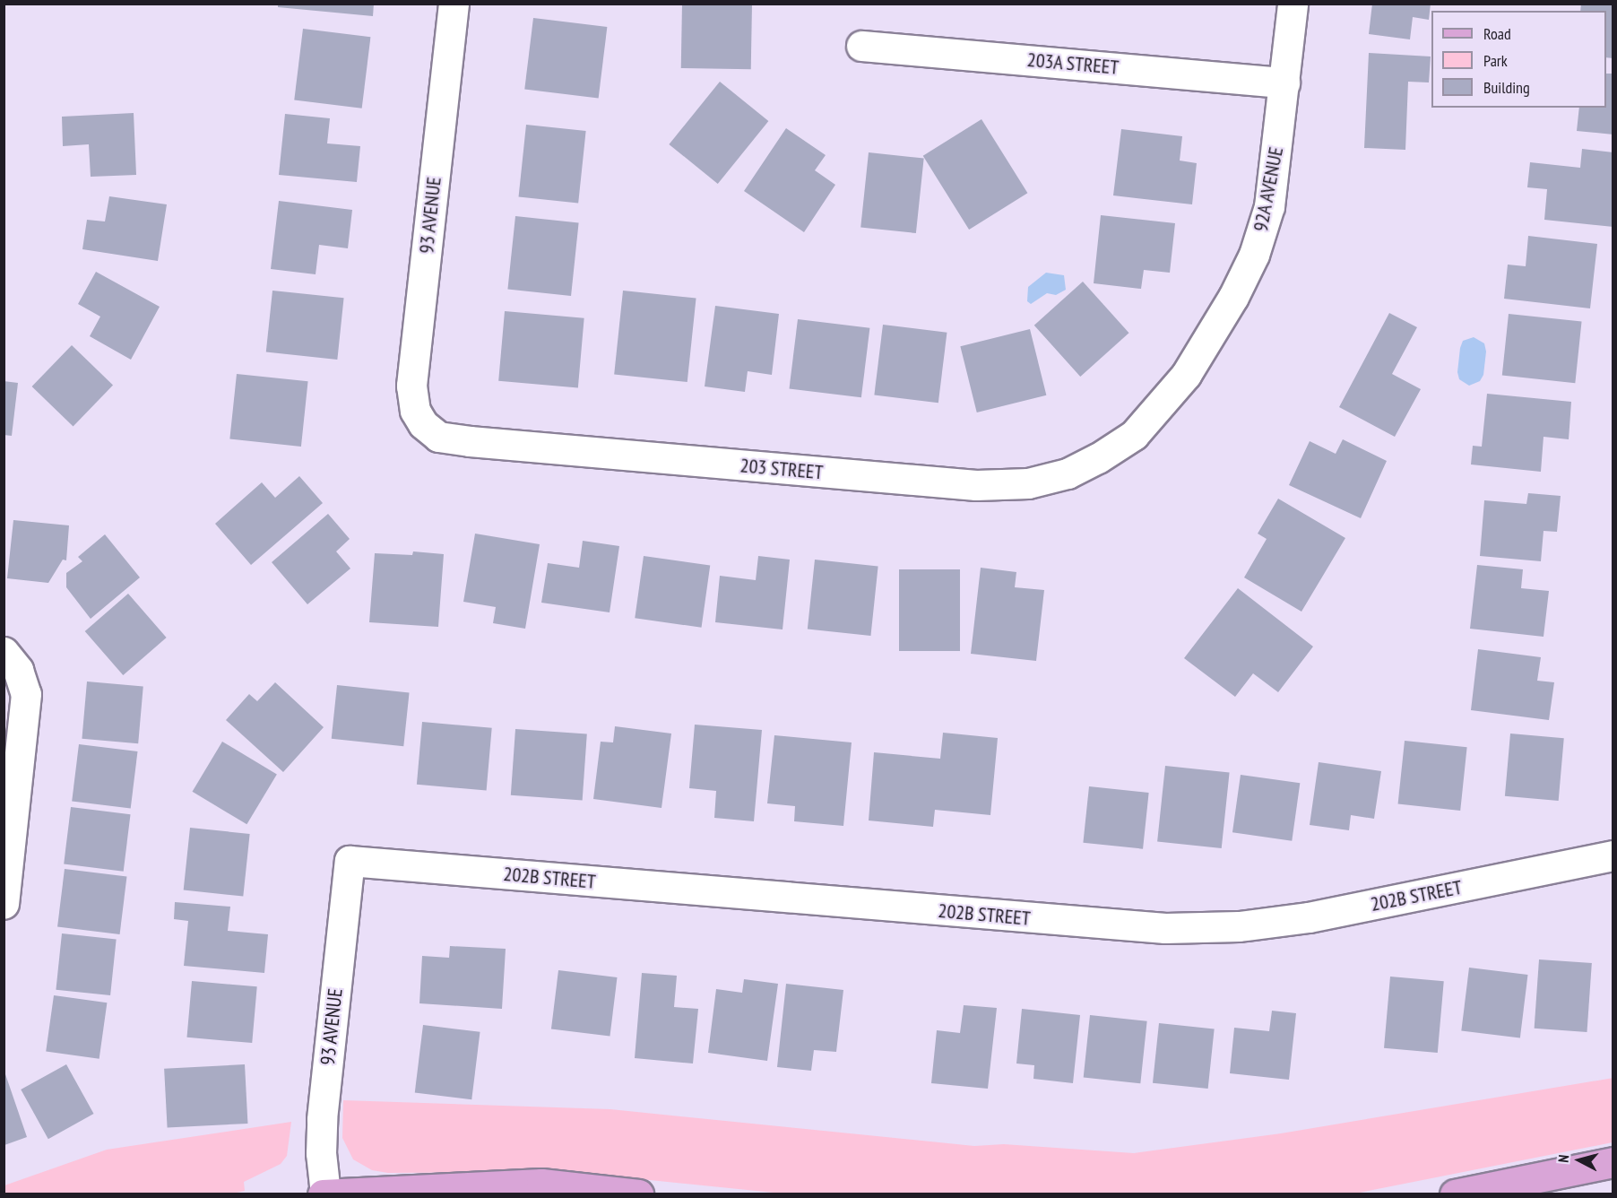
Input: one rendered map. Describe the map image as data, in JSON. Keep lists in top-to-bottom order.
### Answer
{
  "streets": {
    "street": [
      "203A STREET",
      "92A AVENUE",
      "93 AVENUE",
      "203 STREET",
      "202B STREET"
    ]
  },
  "crossings": [
    ["203A STREET", "92A AVENUE"],
    ["92A AVENUE", "203 STREET"],
    ["93 AVENUE", "203 STREET"],
    ["93 AVENUE", "202B STREET"]
  ],
  "legend": ["Road", "Park", "Building"],
  "north": "left"
}
